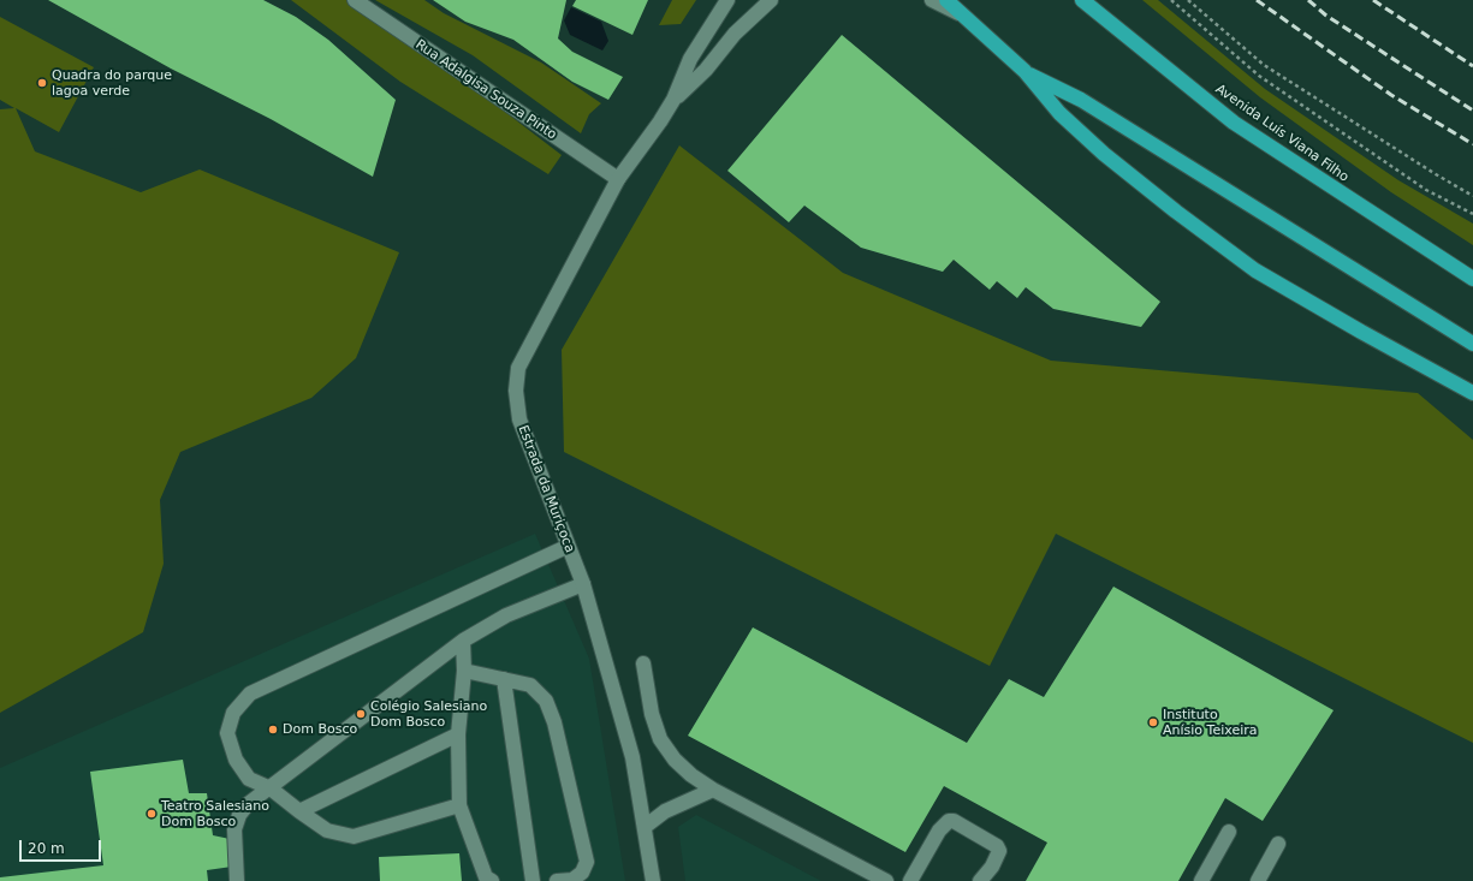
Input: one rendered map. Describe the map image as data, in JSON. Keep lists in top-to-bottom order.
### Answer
{
  "streets": {
    "highway": ["Avenida Luís Viana Filho"],
    "street": ["Rua Adalgisa Souza Pinto", "Estrada da Muriçoca"]
  },
  "crossings": [
    ["Rua Adalgisa Souza Pinto", "Estrada da Muriçoca"]
  ],
  "places": [
    "Quadra do parque lagoa verde",
    "Colégio Salesiano Dom Bosco",
    "Instituto Anísio Teixeira",
    "Dom Bosco",
    "Teatro Salesiano Dom Bosco"
  ],
  "scale_bar": "20 m"
}
